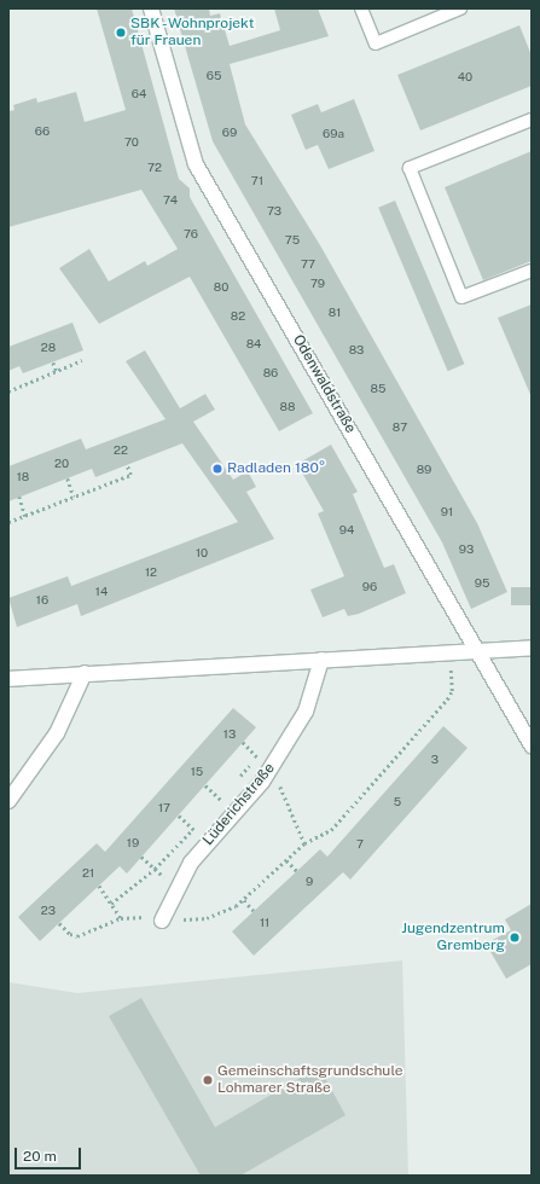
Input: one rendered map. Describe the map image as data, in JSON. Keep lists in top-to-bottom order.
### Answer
{
  "streets": {
    "street": ["Odenwaldstraße", "Lüderichstraße"]
  },
  "places": [
    "SBK - Wohnprojekt für Frauen",
    "Radladen 180°",
    "Jugendzentrum Gremberg",
    "Gemeinschaftsgrundschule Lohmarer Straße"
  ],
  "house_numbers": [
    "65",
    "40",
    "64",
    "66",
    "69",
    "69a",
    "70",
    "72",
    "71",
    "74",
    "73",
    "76",
    "75",
    "77",
    "79",
    "80",
    "81",
    "82",
    "84",
    "28",
    "83",
    "86",
    "85",
    "88",
    "87",
    "22",
    "20",
    "89",
    "18",
    "91",
    "94",
    "93",
    "10",
    "12",
    "95",
    "96",
    "14",
    "16",
    "13",
    "3",
    "15",
    "5",
    "17",
    "19",
    "7",
    "21",
    "9",
    "23",
    "11"
  ],
  "scale_bar": "20 m"
}
